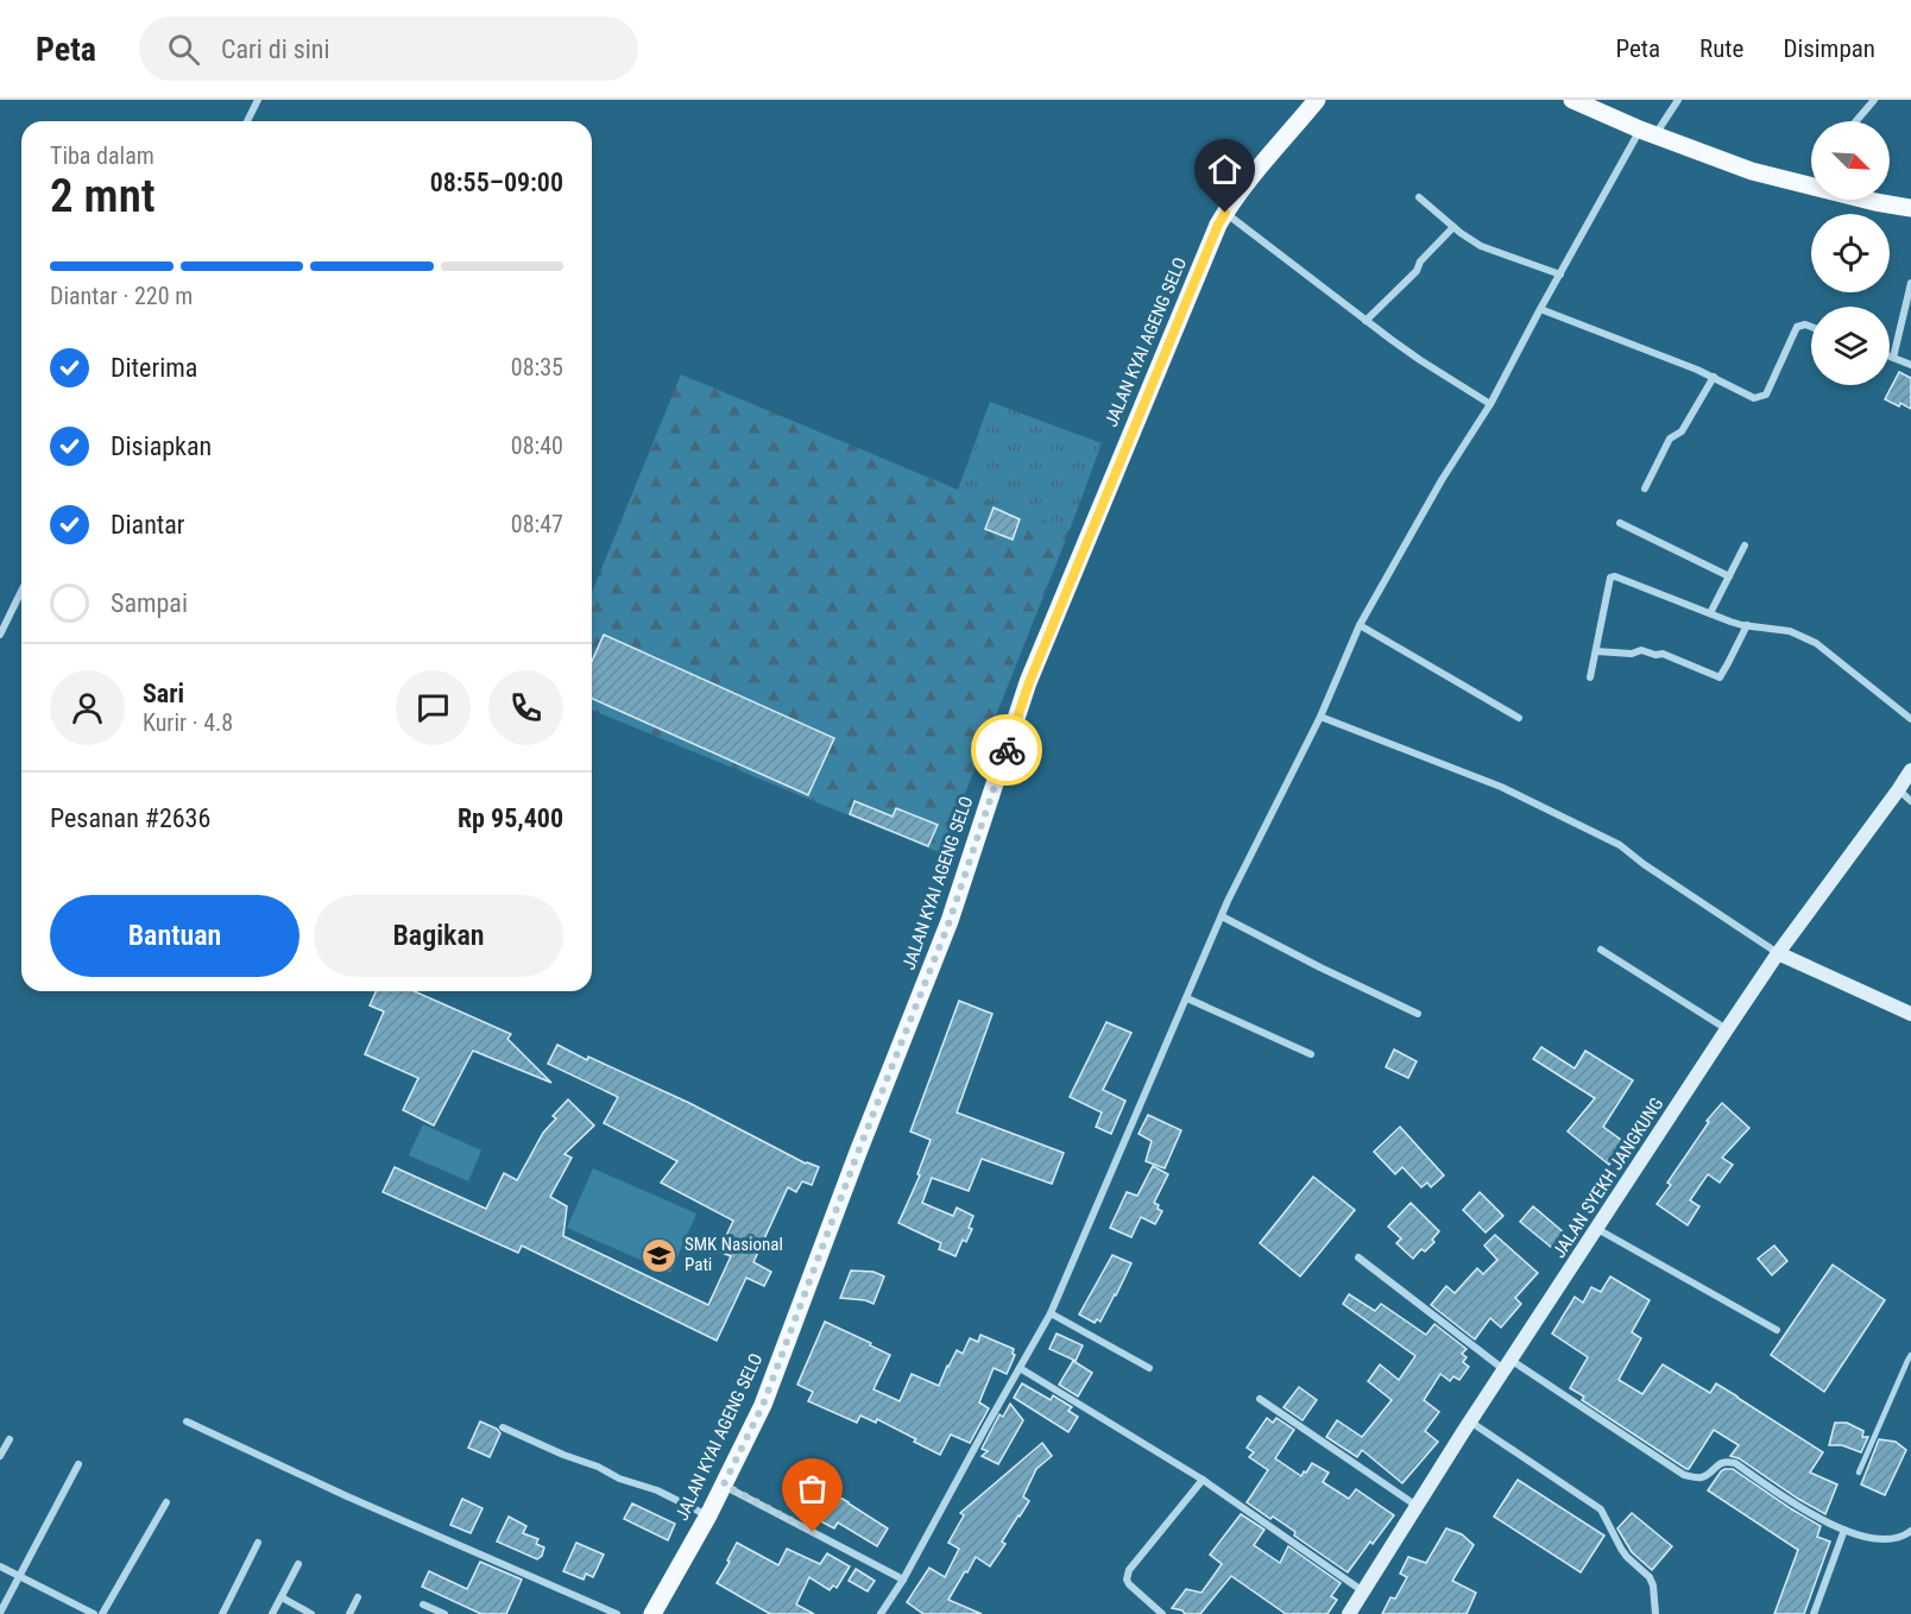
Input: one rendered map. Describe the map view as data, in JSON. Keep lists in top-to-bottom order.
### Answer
{
  "streets": {
    "main road": ["JALAN KYAI AGENG SELO", "JALAN SYEKH JANGKUNG"]
  },
  "places": {
    "school or university": ["SMK Nasional Pati"]
  },
  "north": "bottom right",
  "page": {
    "header": "Peta",
    "search": "Cari di sini",
    "nav": ["Peta", "Rute", "Disimpan"],
    "heading": ["2 mnt", "Tiba dalam", "08:55–09:00"],
    "panel": [
      "Sari",
      "Kurir · 4.8",
      "Pesanan #2636",
      "Rp 95,400"
    ],
    "bar": "Diantar · 220 m",
    "list": [
      ["Diterima", "08:35"],
      ["Disiapkan", "08:40"],
      ["Diantar", "08:47"],
      "Sampai"
    ],
    "buttons": ["Bantuan", "Bagikan"]
  }
}
